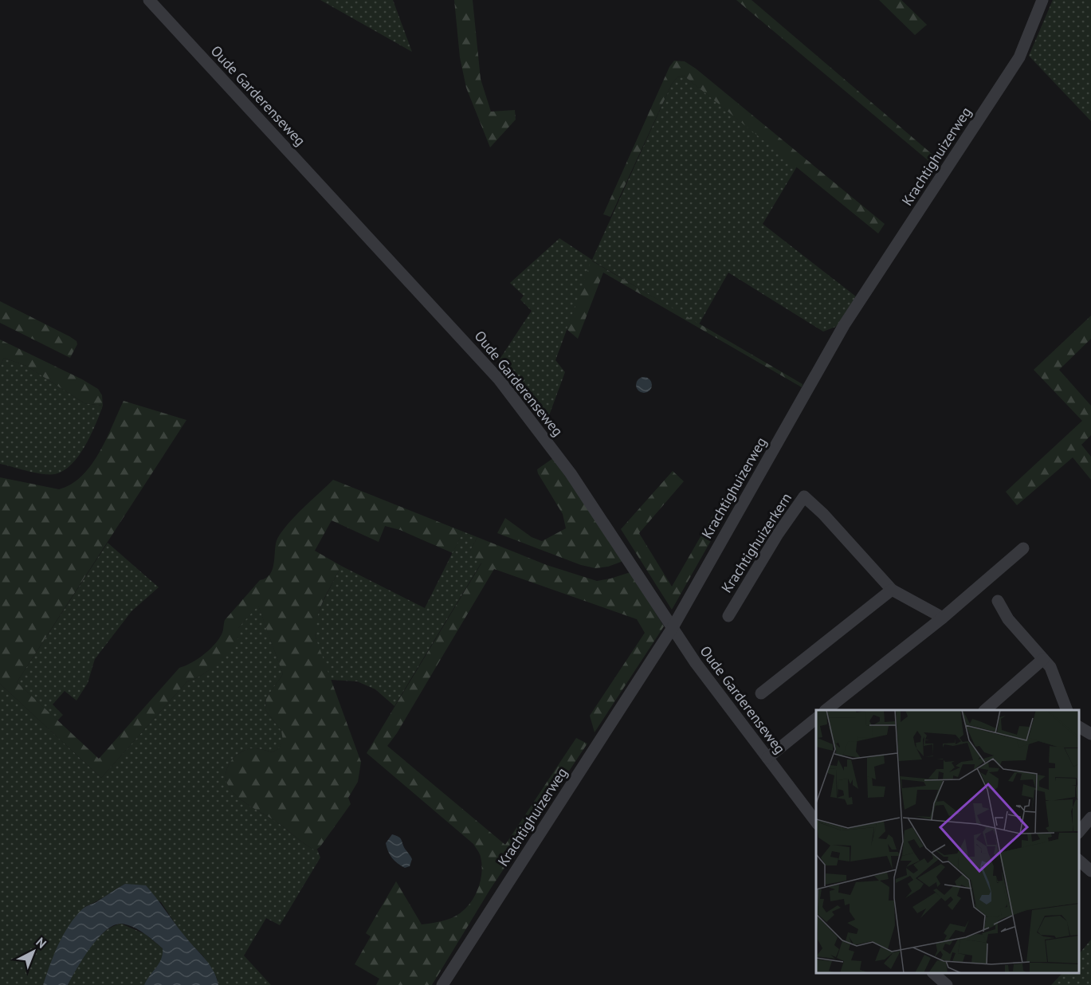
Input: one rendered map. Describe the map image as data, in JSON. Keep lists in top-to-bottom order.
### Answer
{
  "streets": {
    "street": ["Oude Garderenseweg", "Krachtighuizerweg", "Krachtighuizerkern"]
  },
  "crossings": [
    ["Oude Garderenseweg", "Krachtighuizerweg"]
  ],
  "north": "top right"
}
